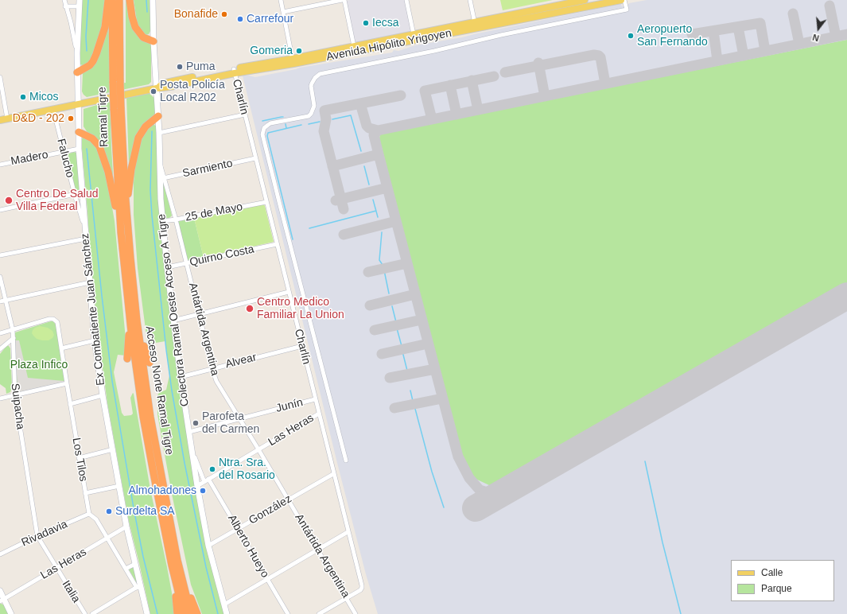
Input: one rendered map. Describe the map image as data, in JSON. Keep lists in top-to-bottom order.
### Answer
{
  "streets": {
    "highway": ["Ramal Tigre", "Acceso Norte Ramal Tigre"],
    "main road": ["Avenida Hipólito Yrigoyen"],
    "street": [
      "Charlín",
      "Madero",
      "Falucho",
      "Sarmiento",
      "25 de Mayo",
      "Quirno Costa",
      "Ex Combatiente Juan Sánchez",
      "Colectora Ramal Oeste Acceso A Tigre",
      "Antártida Argentina",
      "Alvear",
      "Junín",
      "Suipacha",
      "Las Heras",
      "Los Tilos",
      "González",
      "Rivadavia",
      "Alberto Hueyo",
      "Italia"
    ]
  },
  "crossings": [
    ["Avenida Hipólito Yrigoyen", "Charlín"],
    ["Avenida Hipólito Yrigoyen", "Falucho"],
    ["Avenida Hipólito Yrigoyen", "Ex Combatiente Juan Sánchez"],
    ["Avenida Hipólito Yrigoyen", "Colectora Ramal Oeste Acceso A Tigre"],
    ["Charlín", "Sarmiento"],
    ["Charlín", "25 de Mayo"],
    ["Charlín", "Quirno Costa"],
    ["Charlín", "Antártida Argentina"],
    ["Charlín", "Alvear"],
    ["Charlín", "Junín"],
    ["Charlín", "Las Heras"],
    ["Charlín", "González"],
    ["Ramal Tigre", "Acceso Norte Ramal Tigre"],
    ["Madero", "Falucho"],
    ["Madero", "Ex Combatiente Juan Sánchez"],
    ["Falucho", "Ex Combatiente Juan Sánchez"],
    ["Sarmiento", "Colectora Ramal Oeste Acceso A Tigre"],
    ["Sarmiento", "Antártida Argentina"],
    ["25 de Mayo", "Colectora Ramal Oeste Acceso A Tigre"],
    ["25 de Mayo", "Antártida Argentina"],
    ["Quirno Costa", "Colectora Ramal Oeste Acceso A Tigre"],
    ["Quirno Costa", "Antártida Argentina"],
    ["Ex Combatiente Juan Sánchez", "Las Heras"],
    ["Colectora Ramal Oeste Acceso A Tigre", "Antártida Argentina"],
    ["Colectora Ramal Oeste Acceso A Tigre", "Alvear"],
    ["Colectora Ramal Oeste Acceso A Tigre", "Junín"],
    ["Colectora Ramal Oeste Acceso A Tigre", "Las Heras"],
    ["Colectora Ramal Oeste Acceso A Tigre", "González"],
    ["Antártida Argentina", "Alvear"],
    ["Antártida Argentina", "Junín"],
    ["Antártida Argentina", "Las Heras"],
    ["Antártida Argentina", "González"],
    ["Suipacha", "Los Tilos"],
    ["Suipacha", "Rivadavia"],
    ["Suipacha", "Italia"],
    ["Las Heras", "Alberto Hueyo"],
    ["Las Heras", "Italia"],
    ["Los Tilos", "Rivadavia"],
    ["González", "Alberto Hueyo"],
    ["Rivadavia", "Italia"]
  ],
  "parks": ["Plaza Infico"],
  "places": [
    "Bonafide",
    "Carrefour",
    "Iecsa",
    "Aeropuerto San Fernando",
    "Gomeria",
    "Puma",
    "Posta Policía Local R202",
    "Micos",
    "D&D - 202",
    "Centro De Salud Villa Federal",
    "Centro Medico Familiar La Union",
    "Parofeta del Carmen",
    "Ntra. Sra. del Rosario",
    "Almohadones",
    "Surdelta SA"
  ],
  "legend": ["Calle", "Parque"],
  "north": "bottom"
}
